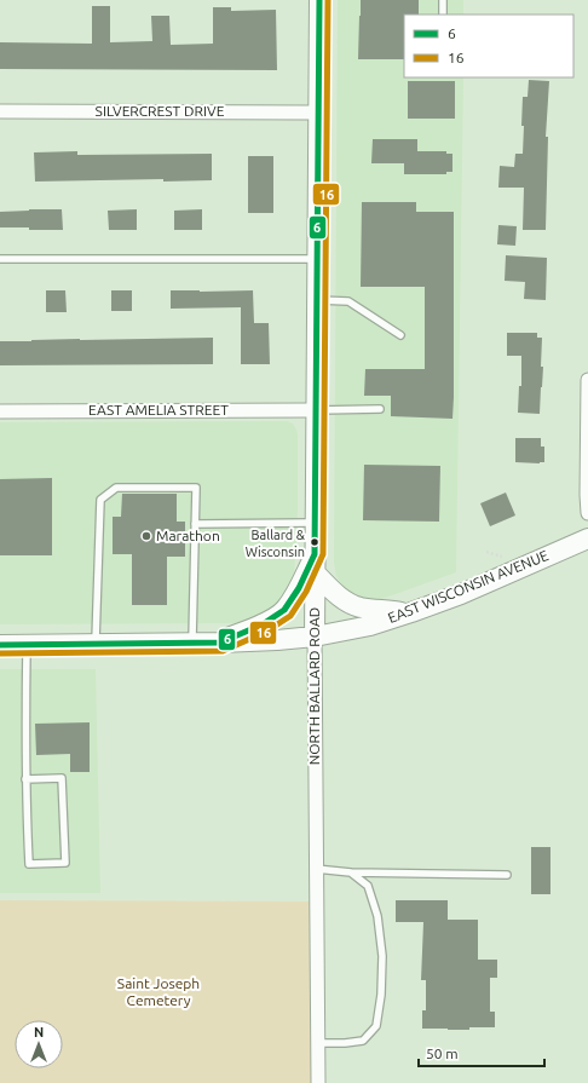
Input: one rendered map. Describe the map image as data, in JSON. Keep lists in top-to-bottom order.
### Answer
{
  "streets": {
    "main road": ["EAST WISCONSIN AVENUE", "NORTH BALLARD ROAD"],
    "street": ["SILVERCREST DRIVE", "EAST AMELIA STREET"]
  },
  "crossings": [
    ["SILVERCREST DRIVE", "NORTH BALLARD ROAD"],
    ["EAST AMELIA STREET", "NORTH BALLARD ROAD"],
    ["EAST WISCONSIN AVENUE", "NORTH BALLARD ROAD"]
  ],
  "parks": ["Saint Joseph Cemetery"],
  "places": ["Marathon", "Ballard & Wisconsin"],
  "lines": ["transit line 6", "transit line 16"],
  "legend": ["6", "16"],
  "scale_bar": "50 m",
  "north": "top"
}
